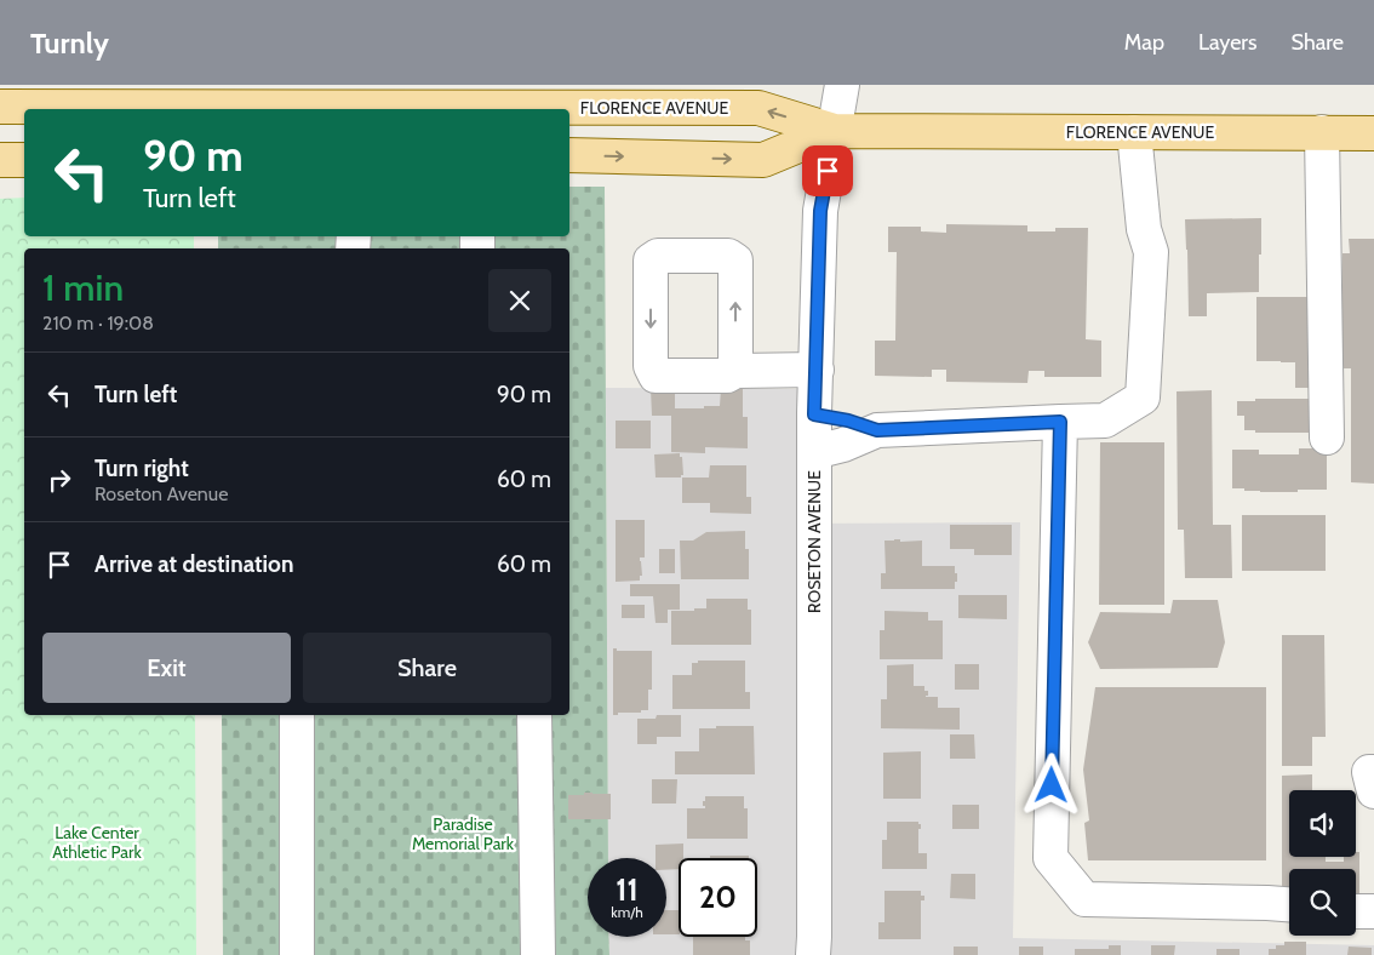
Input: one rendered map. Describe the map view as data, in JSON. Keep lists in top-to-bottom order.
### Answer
{
  "streets": {
    "main road": ["FLORENCE AVENUE"],
    "street": ["ROSETON AVENUE"]
  },
  "crossings": [
    ["FLORENCE AVENUE", "ROSETON AVENUE"]
  ],
  "parks": ["Paradise Memorial Park", "Lake Center Athletic Park"],
  "page": {
    "header": "Turnly",
    "nav": ["Map", "Layers", "Share"],
    "turn": ["90 m", "Turn left"],
    "heading": ["1 min", "210 m · 19:08"],
    "list": [
      {
        "name": "Turn left",
        "value": "90 m"
      },
      {
        "name": "Turn right",
        "note": "Roseton Avenue",
        "value": "60 m"
      },
      {
        "name": "Arrive at destination",
        "value": "60 m"
      }
    ],
    "buttons": ["Exit", "Share"],
    "speed": "11 km/h",
    "limit": "20"
  }
}
